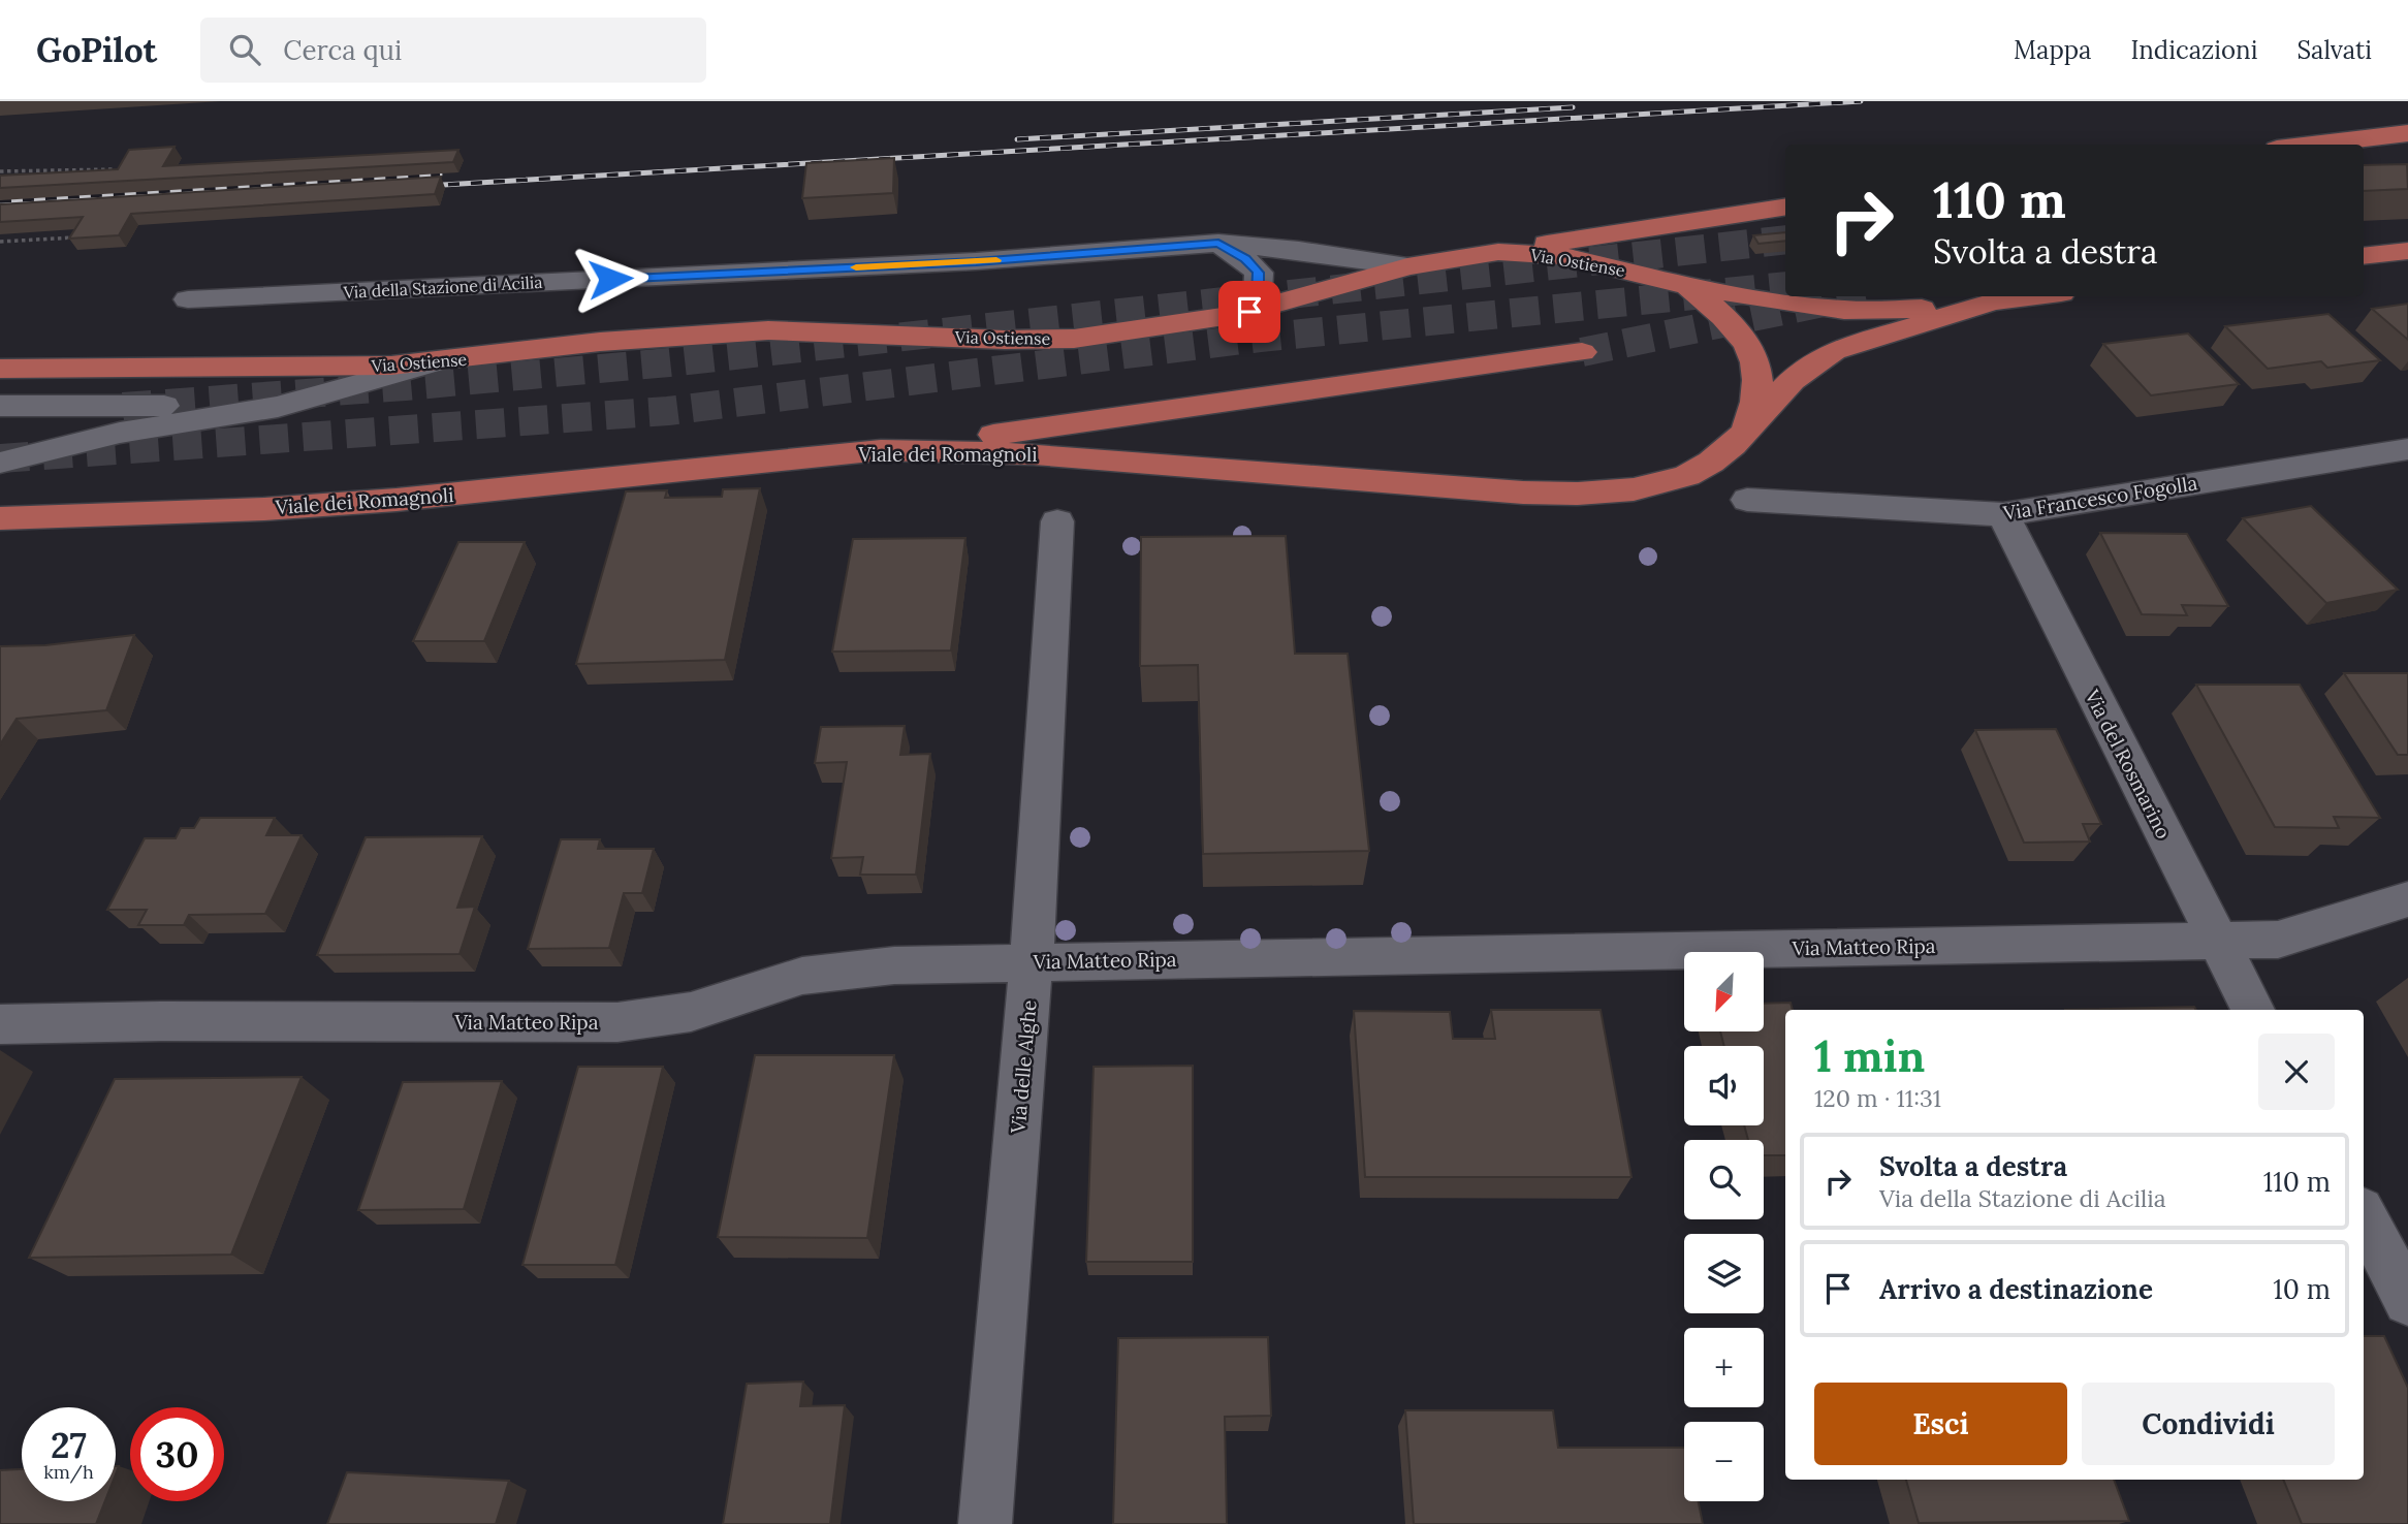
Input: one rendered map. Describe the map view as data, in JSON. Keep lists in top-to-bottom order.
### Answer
{
  "streets": {
    "main road": ["Via Ostiense", "Viale dei Romagnoli"],
    "street": [
      "Via della Stazione di Acilia",
      "Via Francesco Fogolla",
      "Via del Rosmarino",
      "Via Matteo Ripa",
      "Via delle Alghe"
    ]
  },
  "crossings": [
    ["Via Ostiense", "Via della Stazione di Acilia"],
    ["Via Ostiense", "Viale dei Romagnoli"],
    ["Via Francesco Fogolla", "Via del Rosmarino"],
    ["Via del Rosmarino", "Via Matteo Ripa"],
    ["Via Matteo Ripa", "Via delle Alghe"]
  ],
  "north": "bottom left",
  "page": {
    "header": "GoPilot",
    "search": "Cerca qui",
    "nav": ["Mappa", "Indicazioni", "Salvati"],
    "turn": ["110 m", "Svolta a destra"],
    "map_buttons": ["+", "−"],
    "heading": ["1 min", "120 m · 11:31"],
    "list": [
      {
        "name": "Svolta a destra",
        "note": "Via della Stazione di Acilia",
        "value": "110 m"
      },
      {
        "name": "Arrivo a destinazione",
        "value": "10 m"
      }
    ],
    "buttons": ["Esci", "Condividi"],
    "speed": "27 km/h",
    "limit": "30"
  }
}
